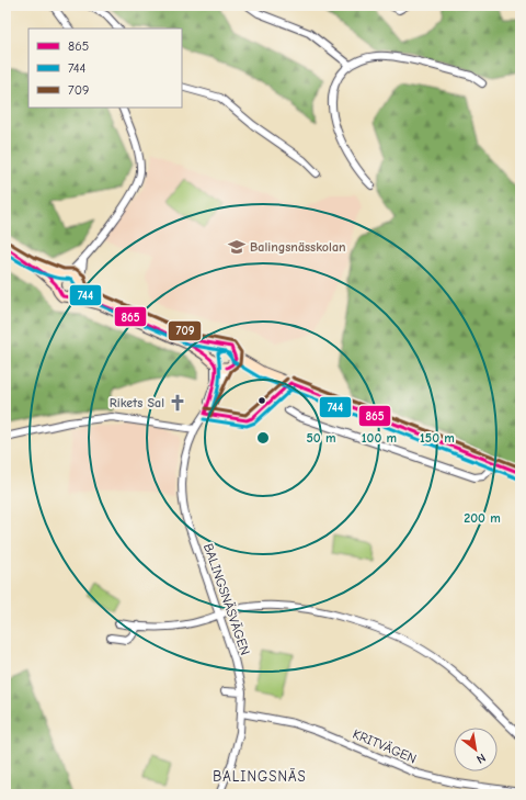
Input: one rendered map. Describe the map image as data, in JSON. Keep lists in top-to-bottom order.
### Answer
{
  "streets": {
    "street": ["BALINGSNÄSVÄGEN", "KRITVÄGEN"]
  },
  "crossings": [
    ["BALINGSNÄSVÄGEN", "KRITVÄGEN"]
  ],
  "districts": ["BALINGSNÄS"],
  "places": {
    "school or university": ["Balingsnässkolan"],
    "church": ["Rikets Sal"]
  },
  "lines": ["transit line 709", "transit line 865", "transit line 744"],
  "legend": ["865", "744", "709"],
  "north": "bottom right",
  "rings": [
    "50 m",
    "100 m",
    "150 m",
    "200 m"
  ]
}
